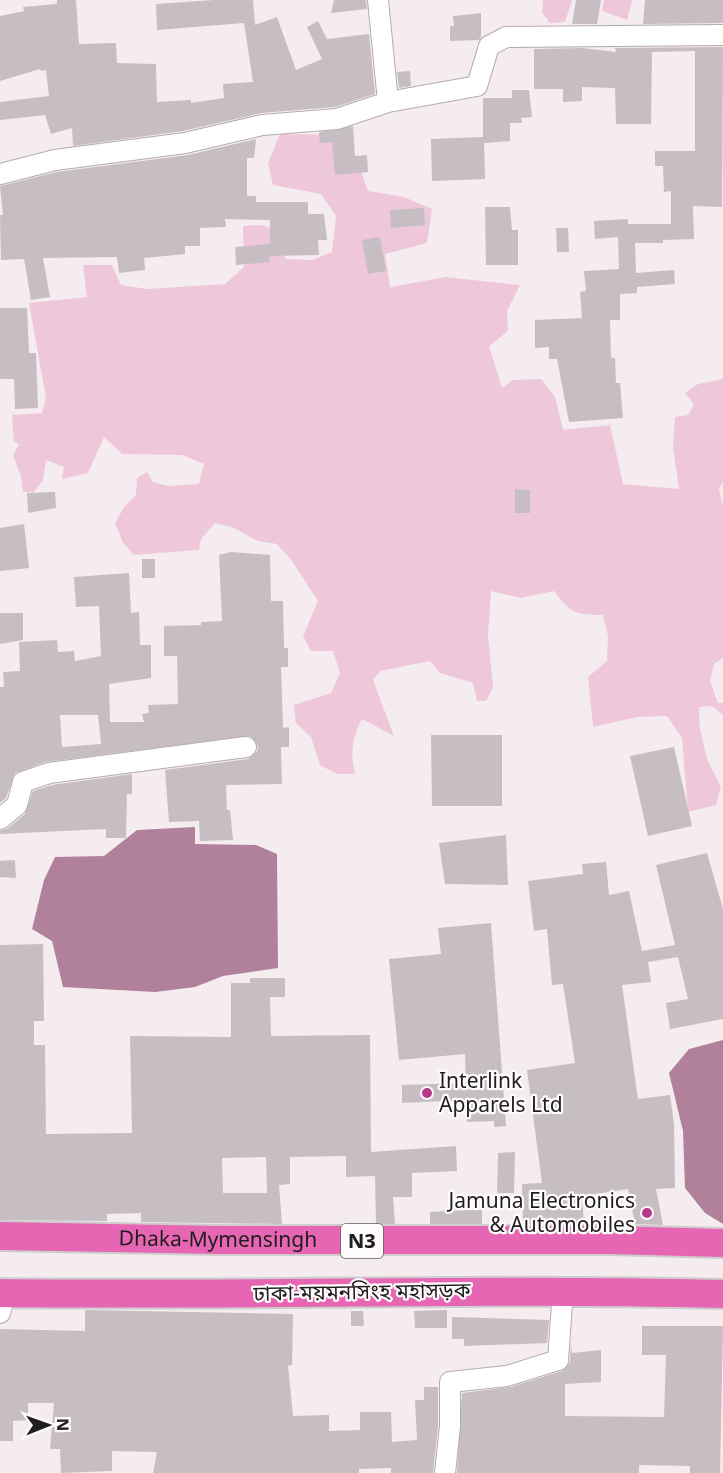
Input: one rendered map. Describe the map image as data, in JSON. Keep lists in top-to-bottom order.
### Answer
{
  "streets": {
    "highway": ["Dhaka-Mymensingh", "N3", "ঢাকা-ময়মনসিংহ মহাসড়ক"]
  },
  "places": ["Interlink Apparels Ltd", "Jamuna Electronics & Automobiles"],
  "north": "right"
}
